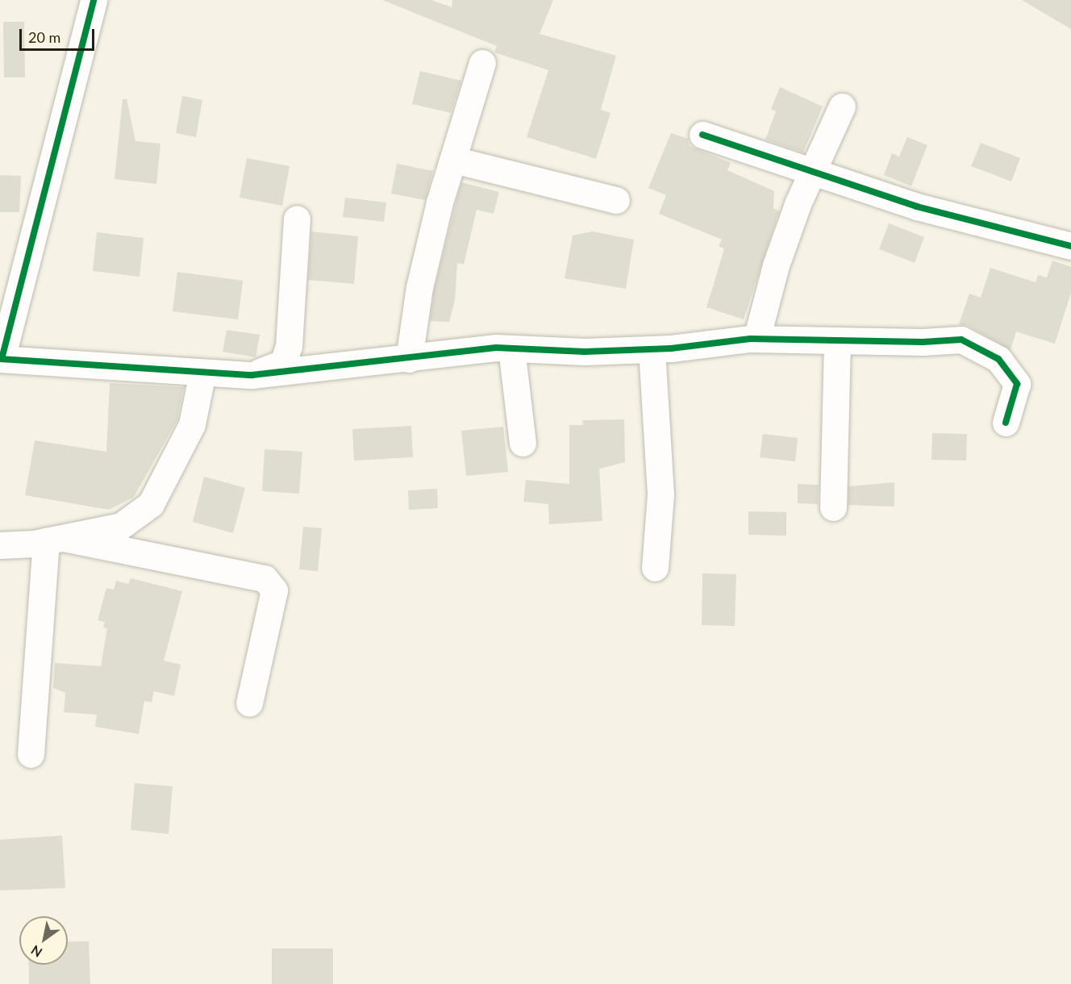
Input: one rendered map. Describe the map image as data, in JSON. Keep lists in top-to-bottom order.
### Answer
{
  "scale_bar": "20 m",
  "north": "bottom left"
}
